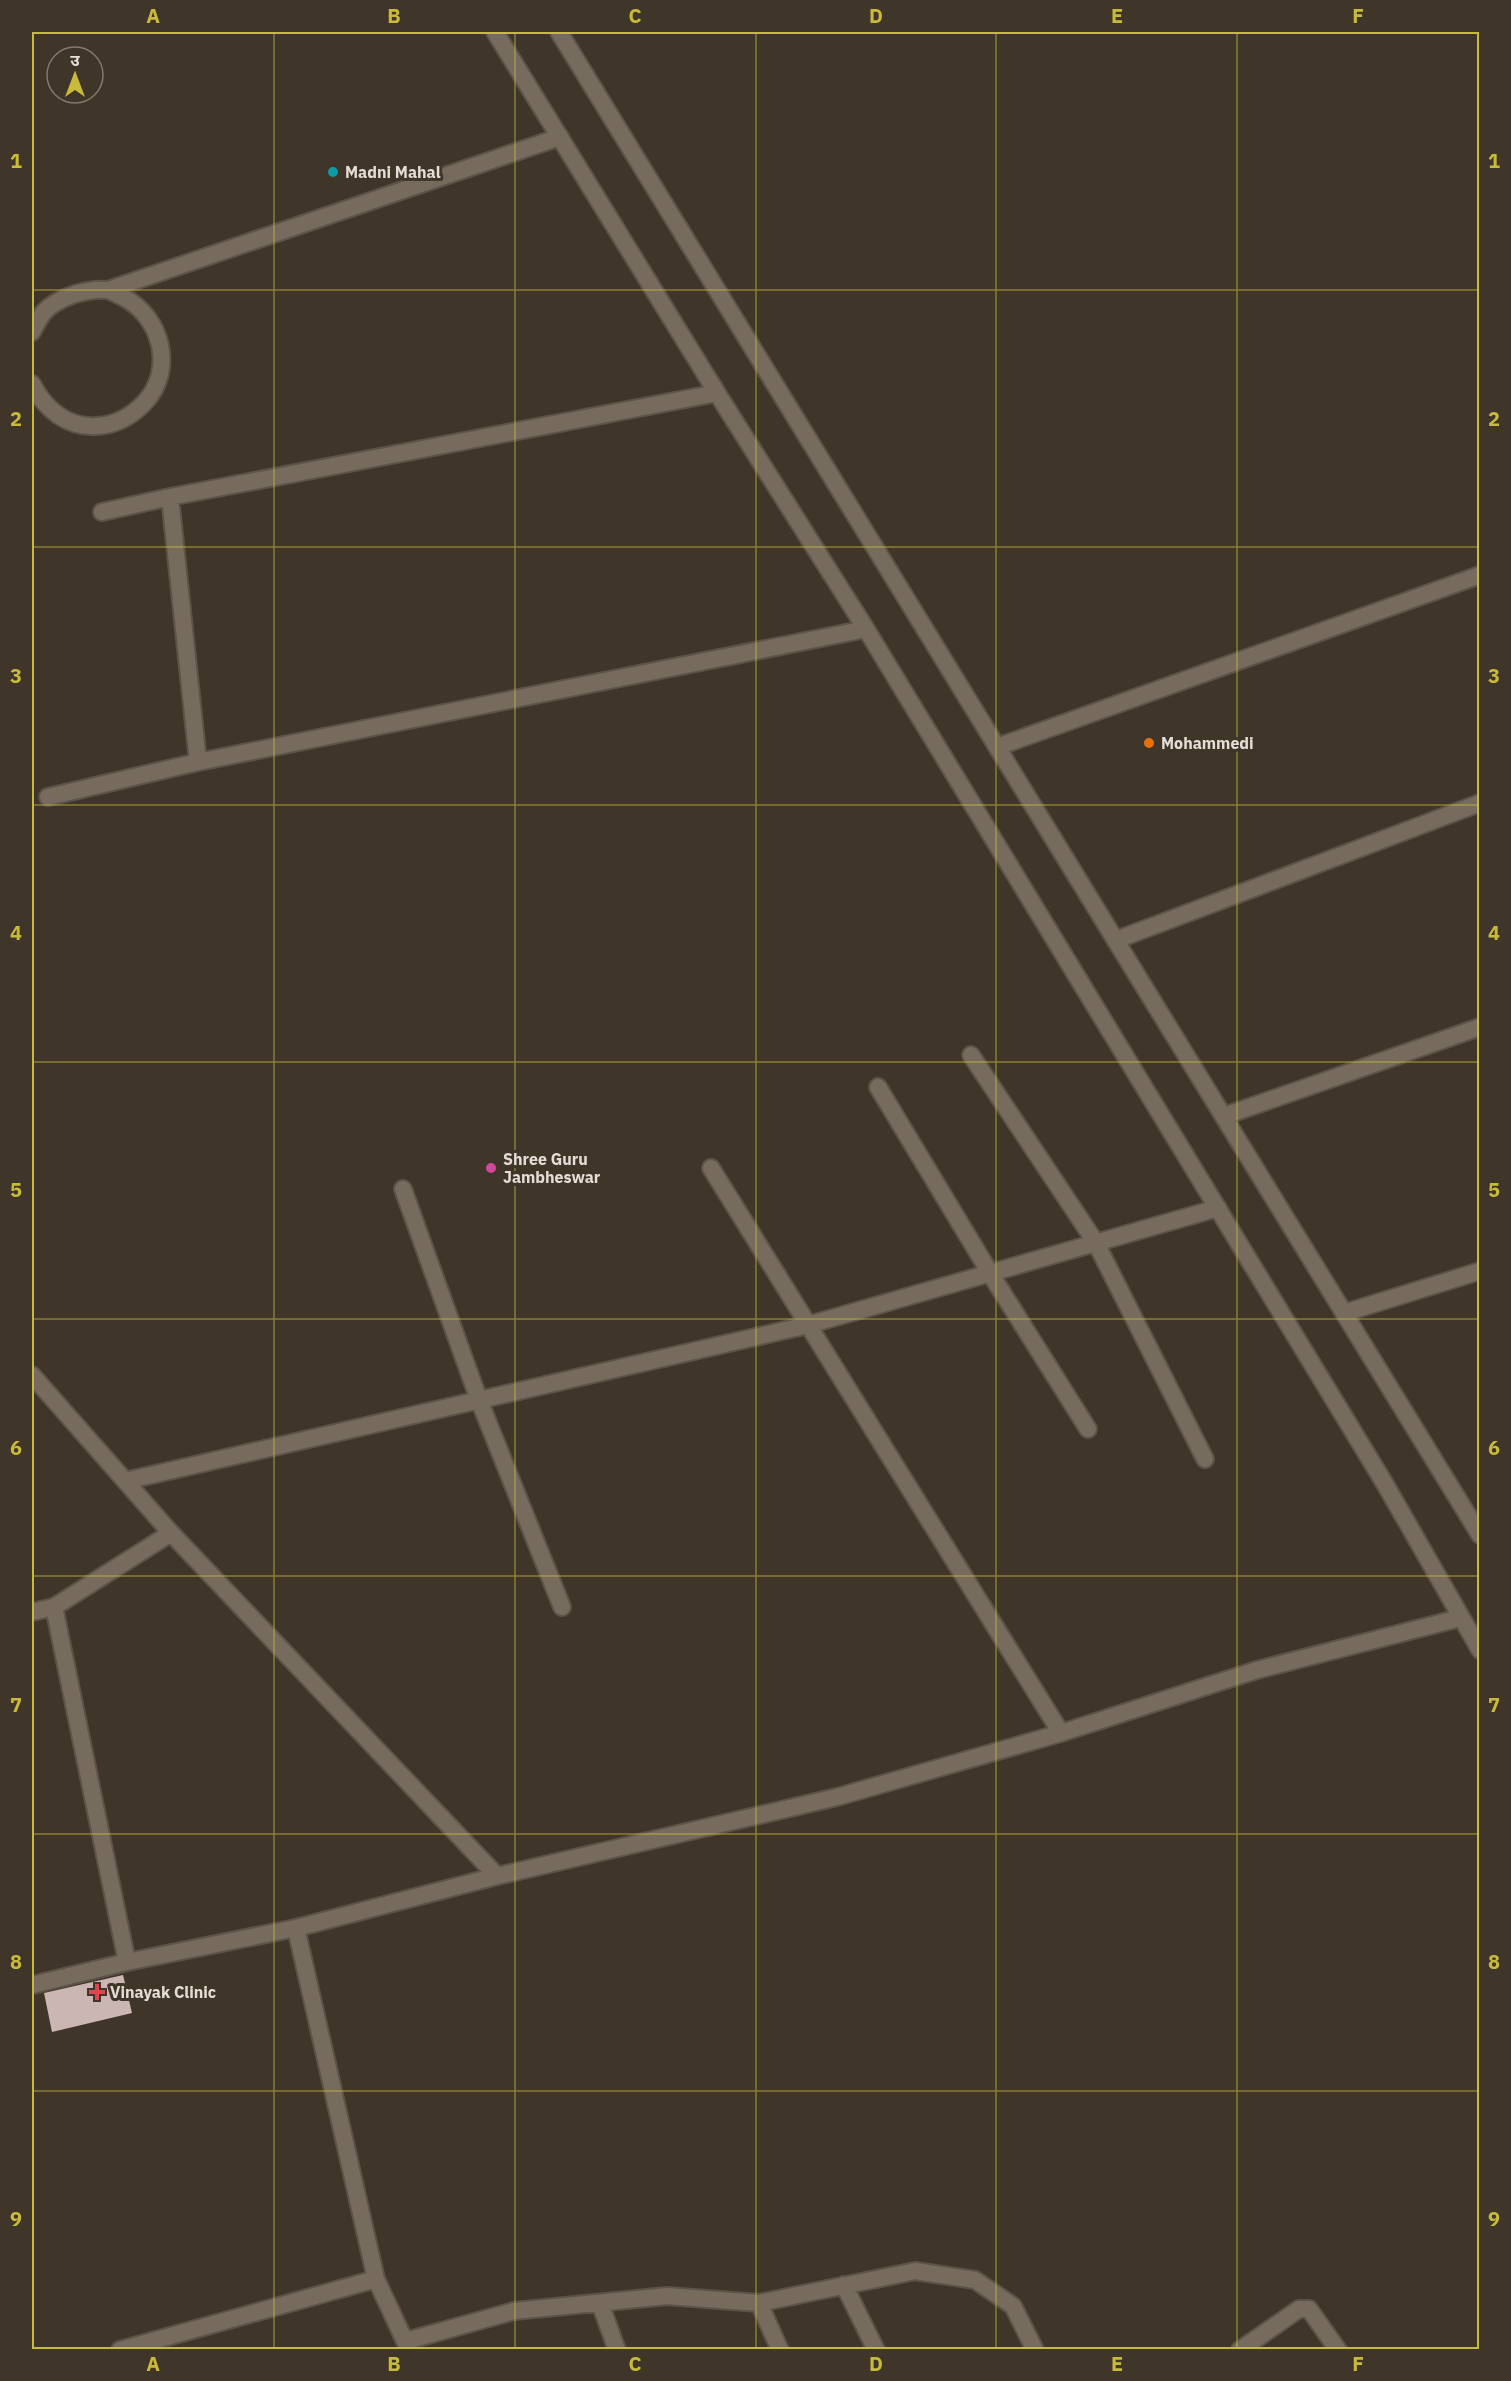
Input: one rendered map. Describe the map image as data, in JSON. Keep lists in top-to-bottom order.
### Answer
{
  "places": {
    "other": ["Madni Mahal", "Mohammedi", "Shree Guru Jambheswar"],
    "health": ["Vinayak Clinic"]
  },
  "north": "top",
  "grid": {
    "columns": [
      "A",
      "B",
      "C",
      "D",
      "E",
      "F"
    ],
    "rows": [
      "1",
      "2",
      "3",
      "4",
      "5",
      "6",
      "7",
      "8",
      "9"
    ]
  }
}
